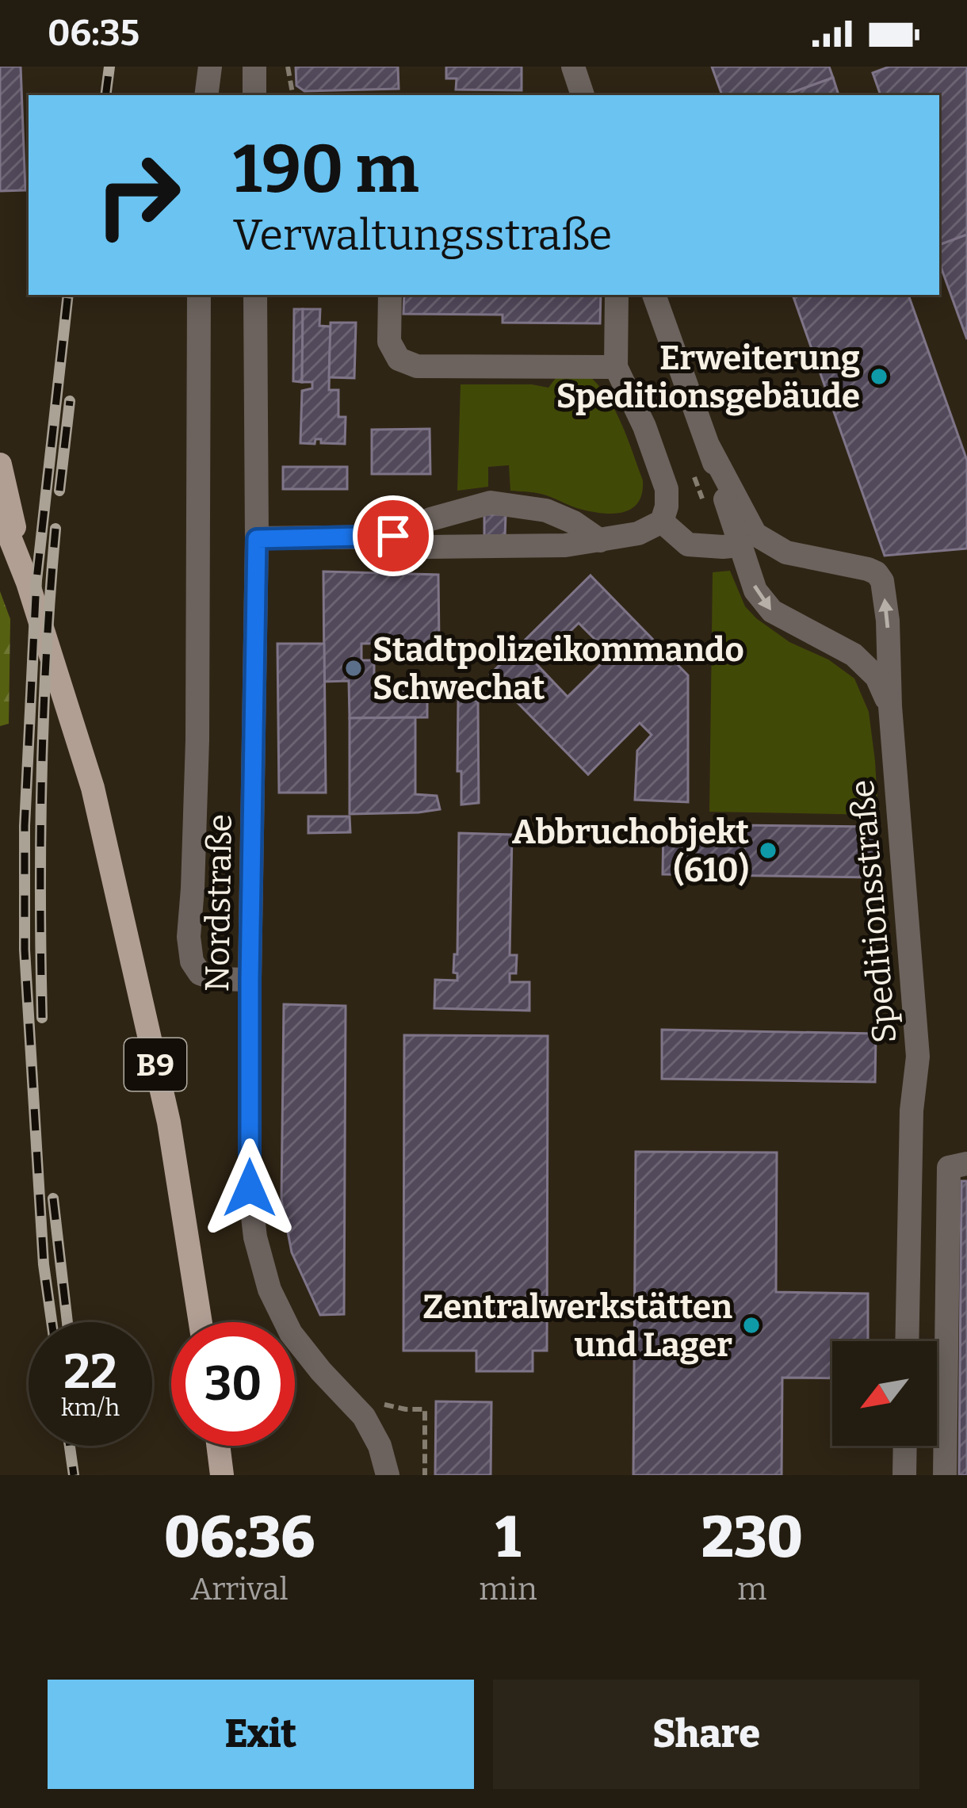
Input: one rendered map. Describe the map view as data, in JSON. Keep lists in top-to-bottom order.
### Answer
{
  "streets": {
    "main road": ["B9"],
    "street": ["Nordstraße", "Speditionsstraße"]
  },
  "places": [
    "Erweiterung Speditionsgebäude",
    "Stadtpolizeikommando Schwechat",
    "Abbruchobjekt (610)",
    "Zentralwerkstätten und Lager"
  ],
  "north": "bottom left",
  "page": {
    "status": "06:35",
    "turn": ["190 m", "Verwaltungsstraße"],
    "speed": "22 km/h",
    "limit": "30",
    "eta": [
      "06:36",
      "Arrival",
      "1",
      "min",
      "230",
      "m"
    ],
    "buttons": ["Exit", "Share"]
  }
}
